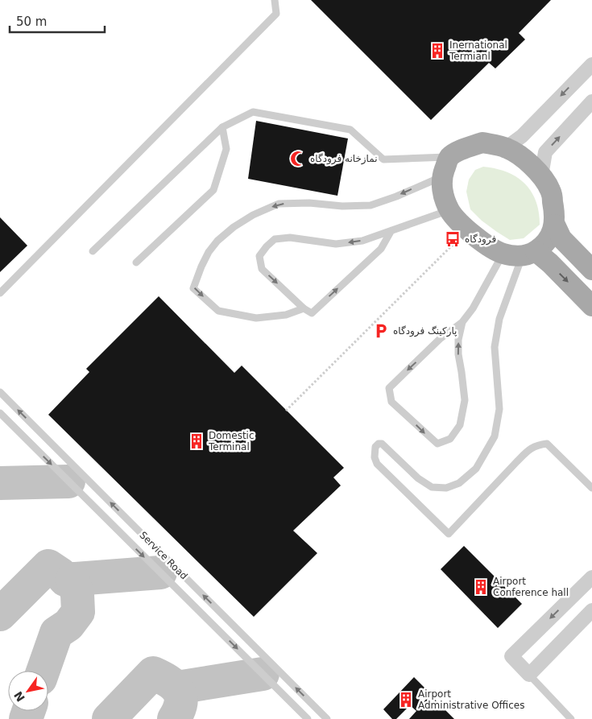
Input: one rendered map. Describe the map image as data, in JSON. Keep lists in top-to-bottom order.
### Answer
{
  "streets": {
    "lane": ["Service Road"]
  },
  "places": {
    "building": [
      "Inernational Termianl",
      "Domestic Terminal",
      "Airport Conference hall",
      "Airport Administrative Offices"
    ],
    "mosque": ["نمازخانه فرودگاه"],
    "bus stop": ["فرودگاه"],
    "parking": ["پارکینگ فرودگاه"]
  },
  "scale_bar": "50 m",
  "north": "bottom left"
}
